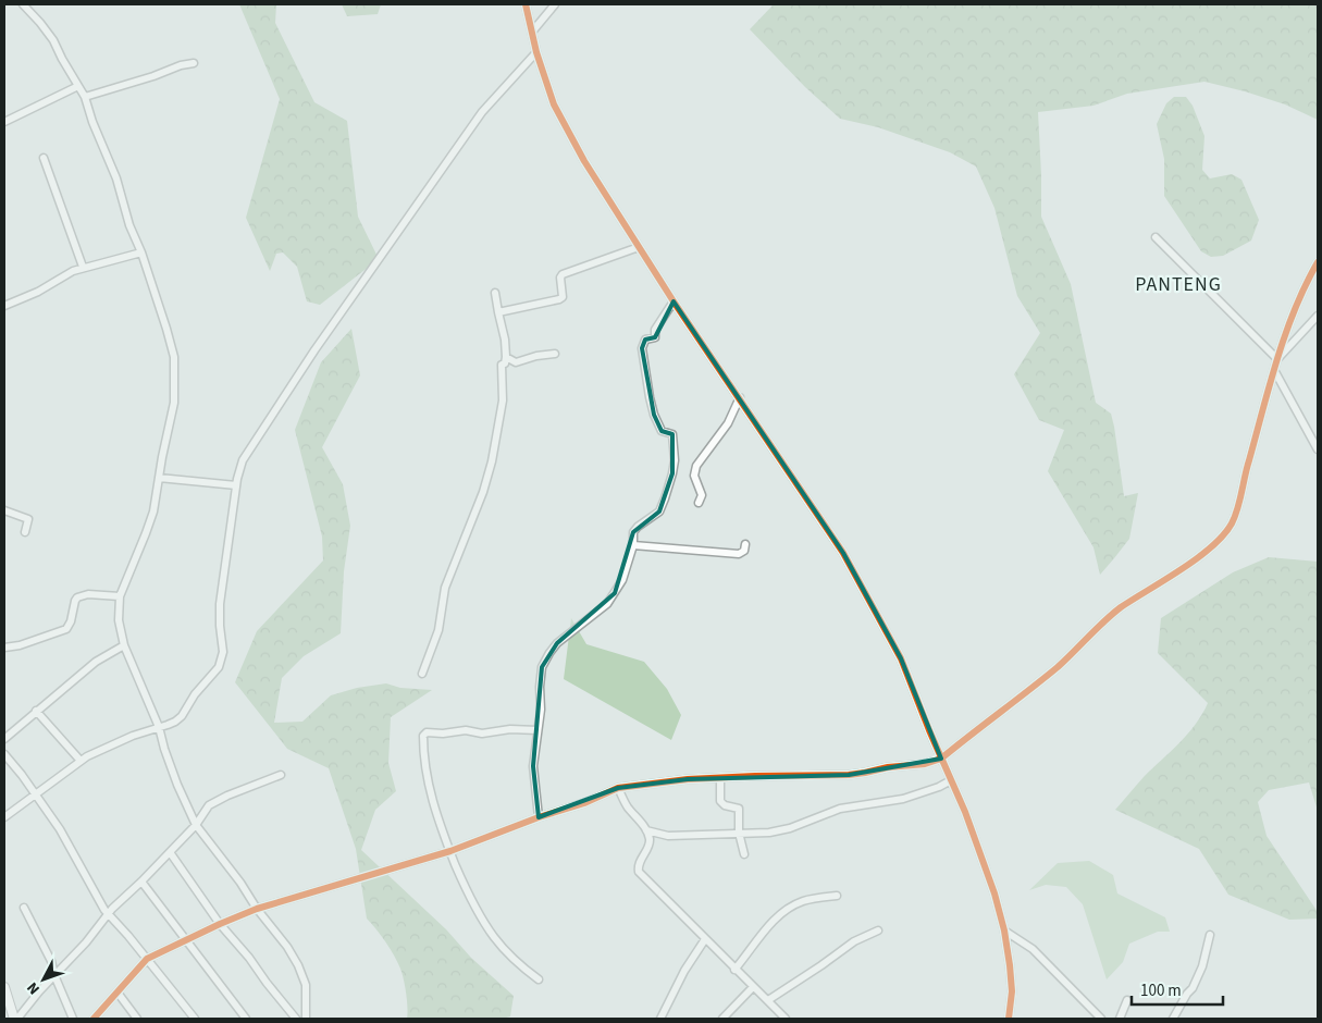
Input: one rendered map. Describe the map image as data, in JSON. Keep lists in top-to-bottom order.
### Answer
{
  "districts": ["PANTENG"],
  "scale_bar": "100 m",
  "north": "bottom left"
}
